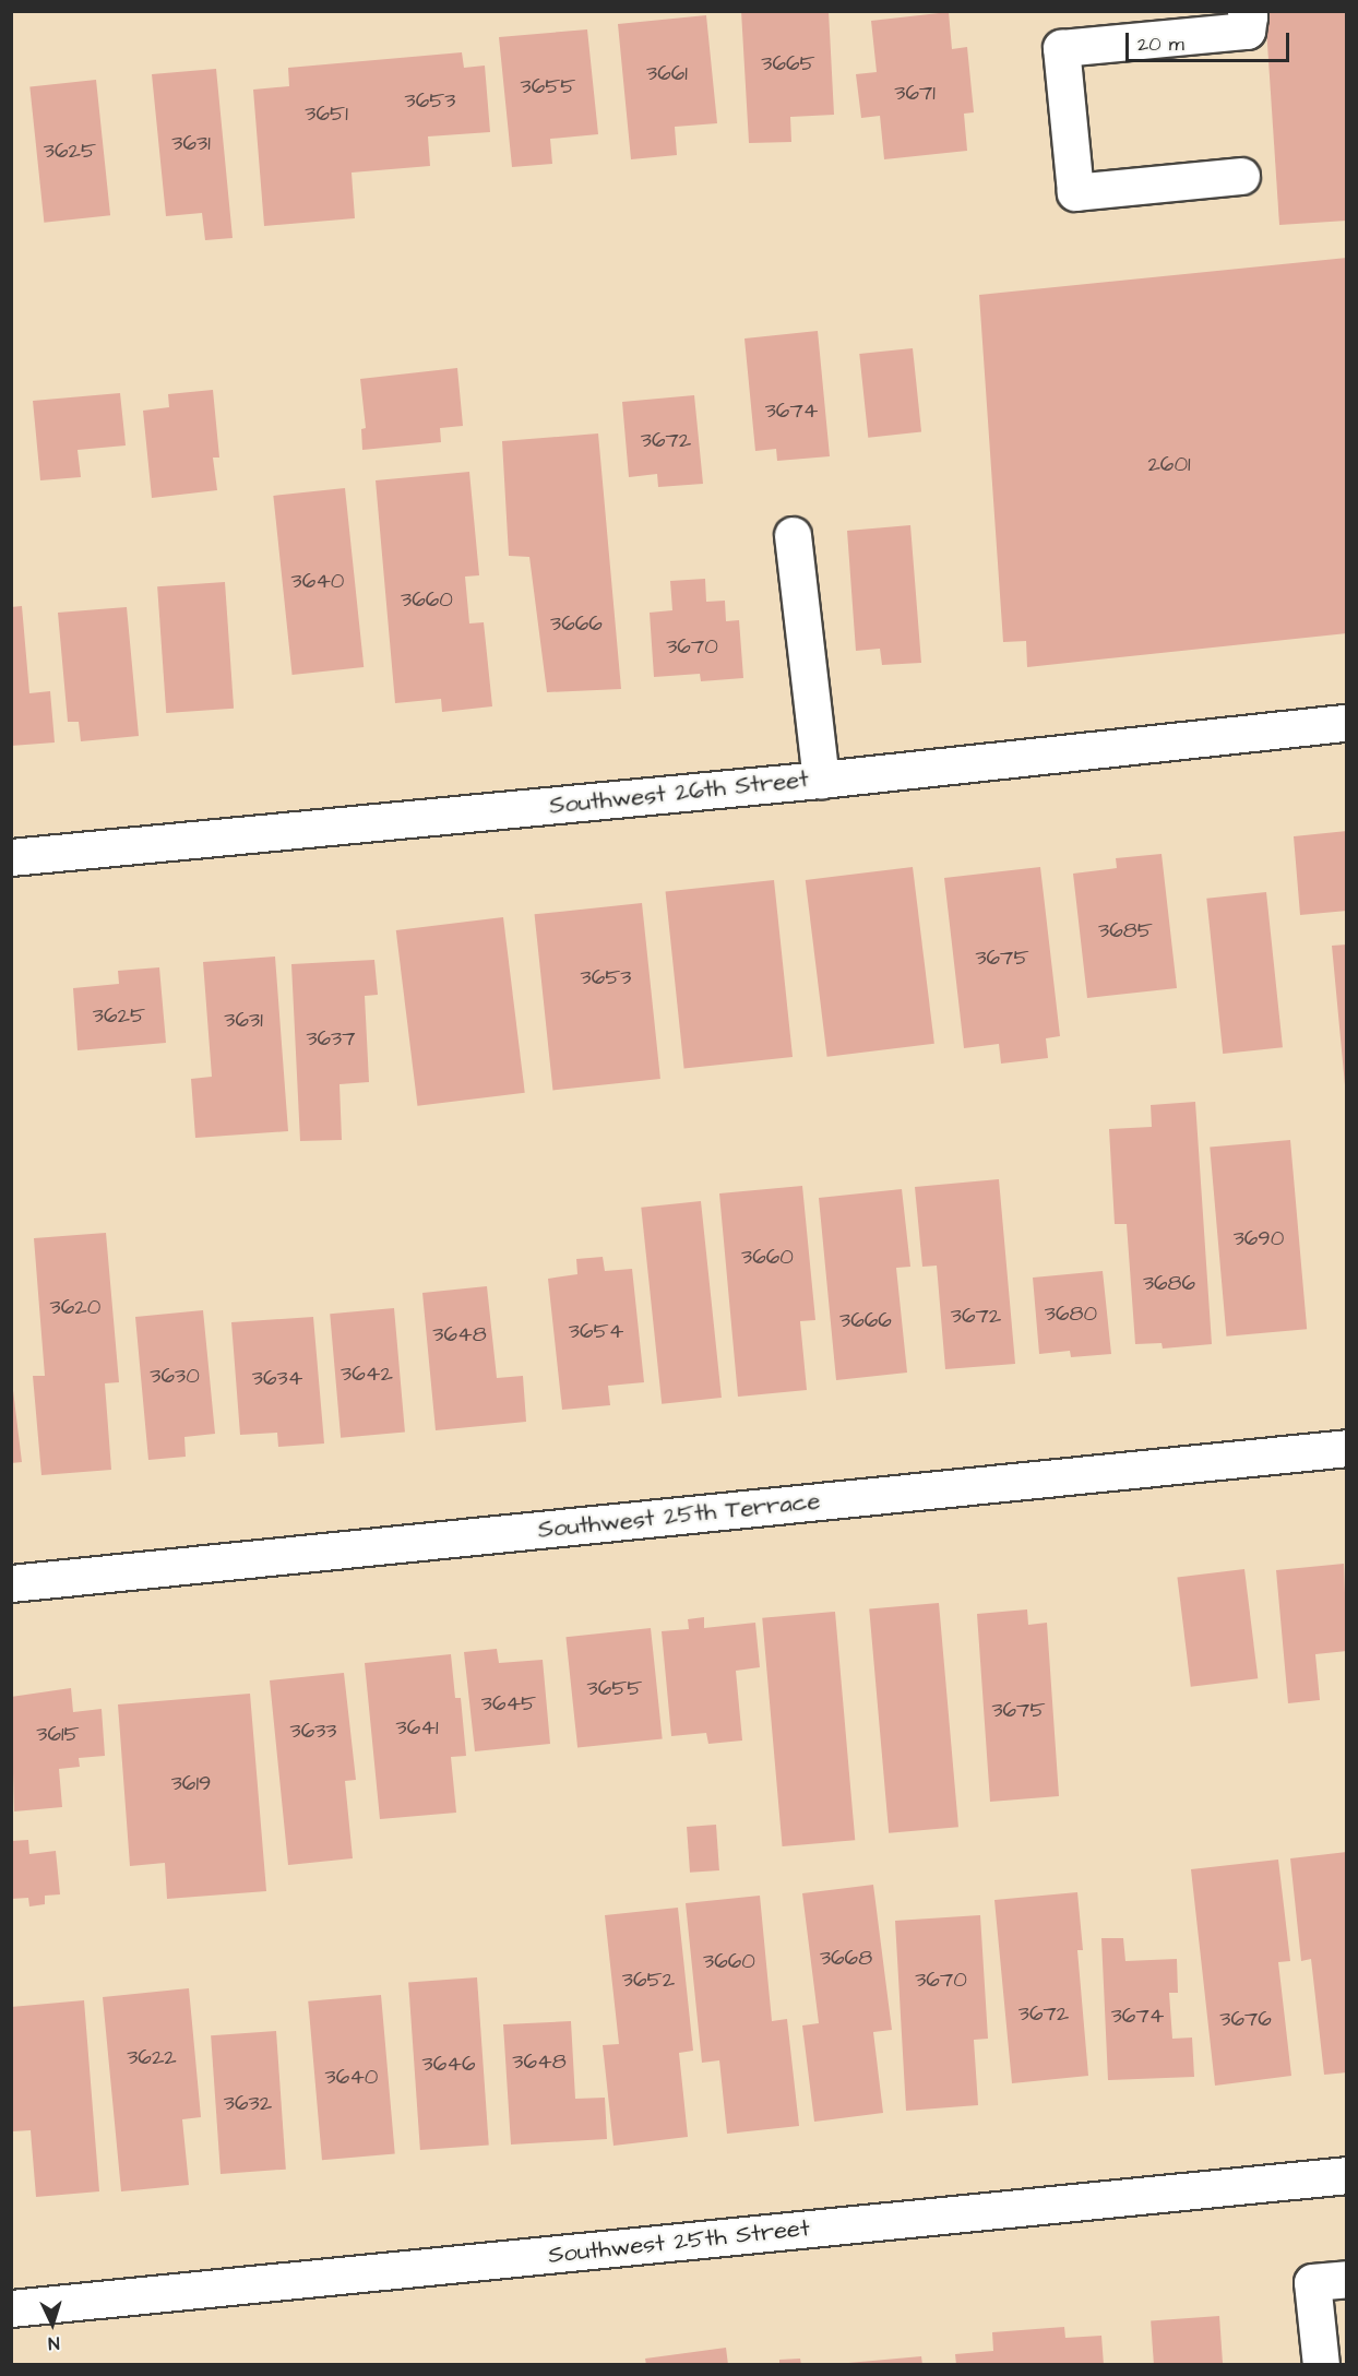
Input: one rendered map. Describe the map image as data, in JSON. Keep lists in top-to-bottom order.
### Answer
{
  "streets": {
    "street": ["Southwest 26th Street", "Southwest 25th Terrace", "Southwest 25th Street"]
  },
  "house_numbers": [
    "3665",
    "3661",
    "3655",
    "3671",
    "3653",
    "3651",
    "3631",
    "3625",
    "3674",
    "3672",
    "2601",
    "3640",
    "3660",
    "3666",
    "3670",
    "3685",
    "3675",
    "3653",
    "3625",
    "3631",
    "3637",
    "3690",
    "3660",
    "3686",
    "3620",
    "3680",
    "3672",
    "3666",
    "3654",
    "3648",
    "3642",
    "3630",
    "3634",
    "3655",
    "3645",
    "3675",
    "3641",
    "3633",
    "3615",
    "3619",
    "3668",
    "3660",
    "3652",
    "3670",
    "3672",
    "3674",
    "3676",
    "3622",
    "3648",
    "3646",
    "3640",
    "3632"
  ],
  "scale_bar": "20 m",
  "north": "bottom"
}
